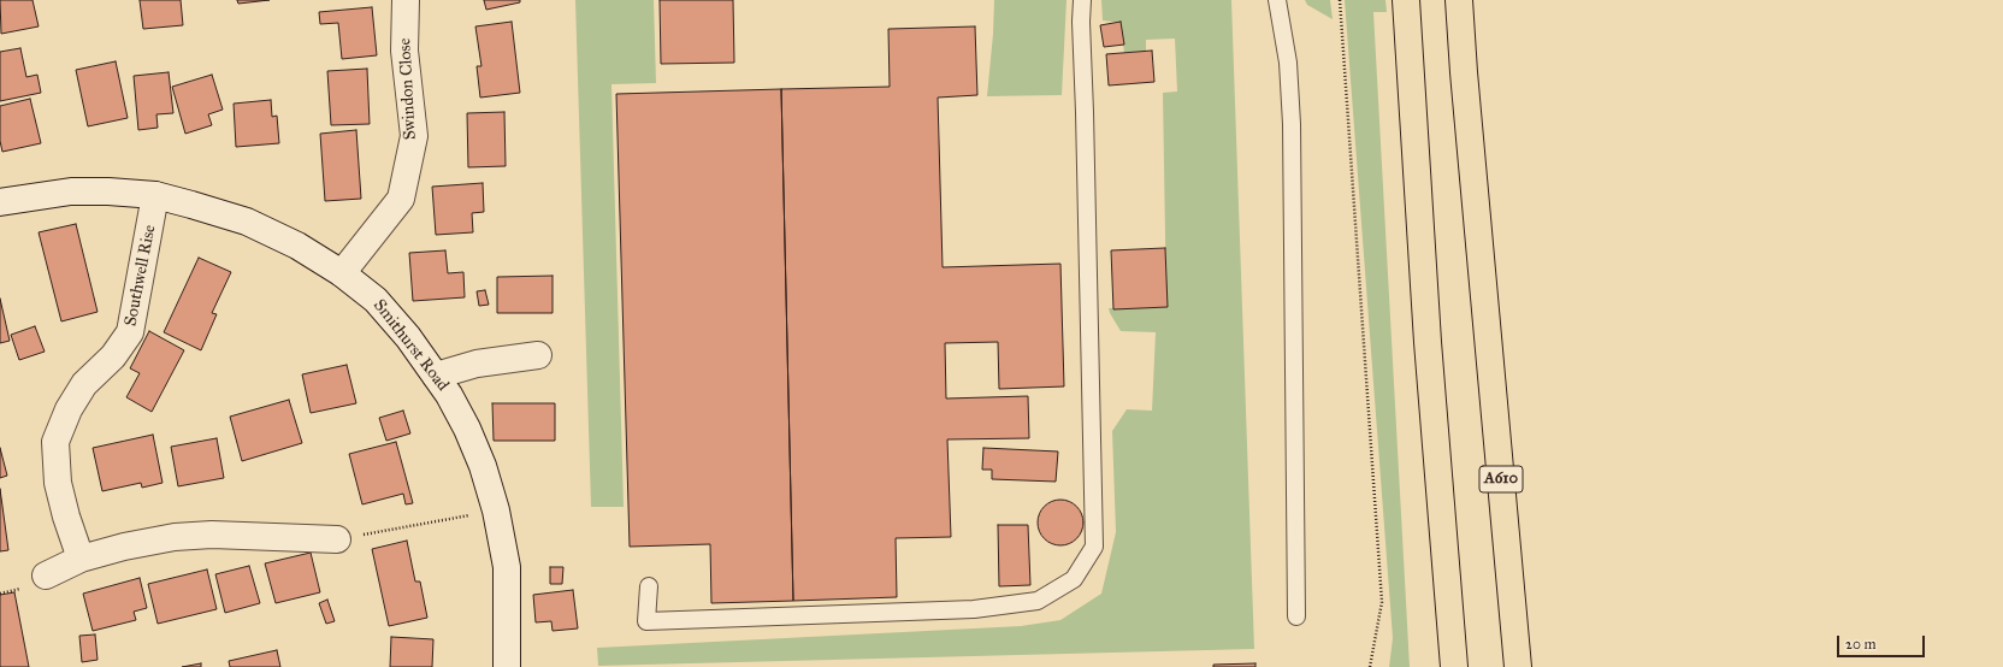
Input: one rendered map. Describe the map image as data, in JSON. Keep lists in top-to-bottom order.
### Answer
{
  "streets": {
    "highway": ["A610"],
    "street": ["Swindon Close", "Southwell Rise", "Smithurst Road"]
  },
  "crossings": [
    ["Swindon Close", "Smithurst Road"],
    ["Southwell Rise", "Smithurst Road"]
  ],
  "scale_bar": "20 m"
}
